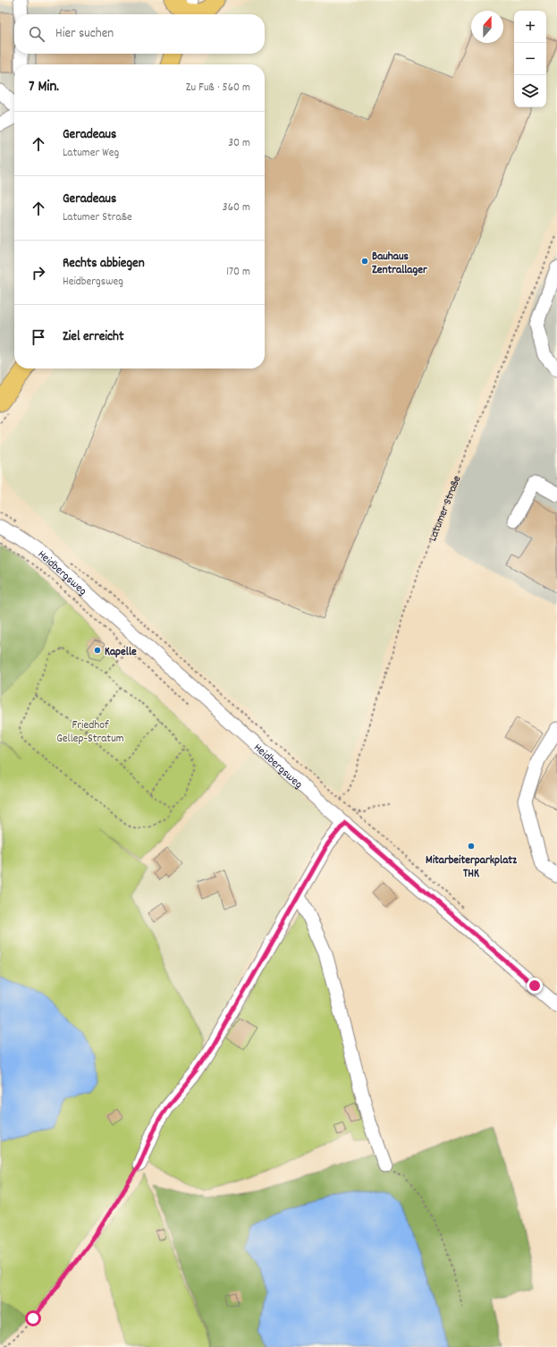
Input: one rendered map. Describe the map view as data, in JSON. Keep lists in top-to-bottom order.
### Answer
{
  "streets": {
    "street": ["Heidbergsweg"],
    "path": ["Latumer Straße"]
  },
  "parks": ["Friedhof Gellep-Stratum"],
  "places": ["Bauhaus Zentrallager", "Kapelle", "Mitarbeiterparkplatz THK"],
  "north": "top",
  "page": {
    "map_buttons": ["+", "−"],
    "search": "Hier suchen",
    "heading": ["7 Min.", "Zu Fuß · 560 m"],
    "list": [
      ["Geradeaus", "Latumer Weg", "30 m"],
      ["Geradeaus", "Latumer Straße", "360 m"],
      ["Rechts abbiegen", "Heidbergsweg", "170 m"],
      "Ziel erreicht"
    ]
  }
}
